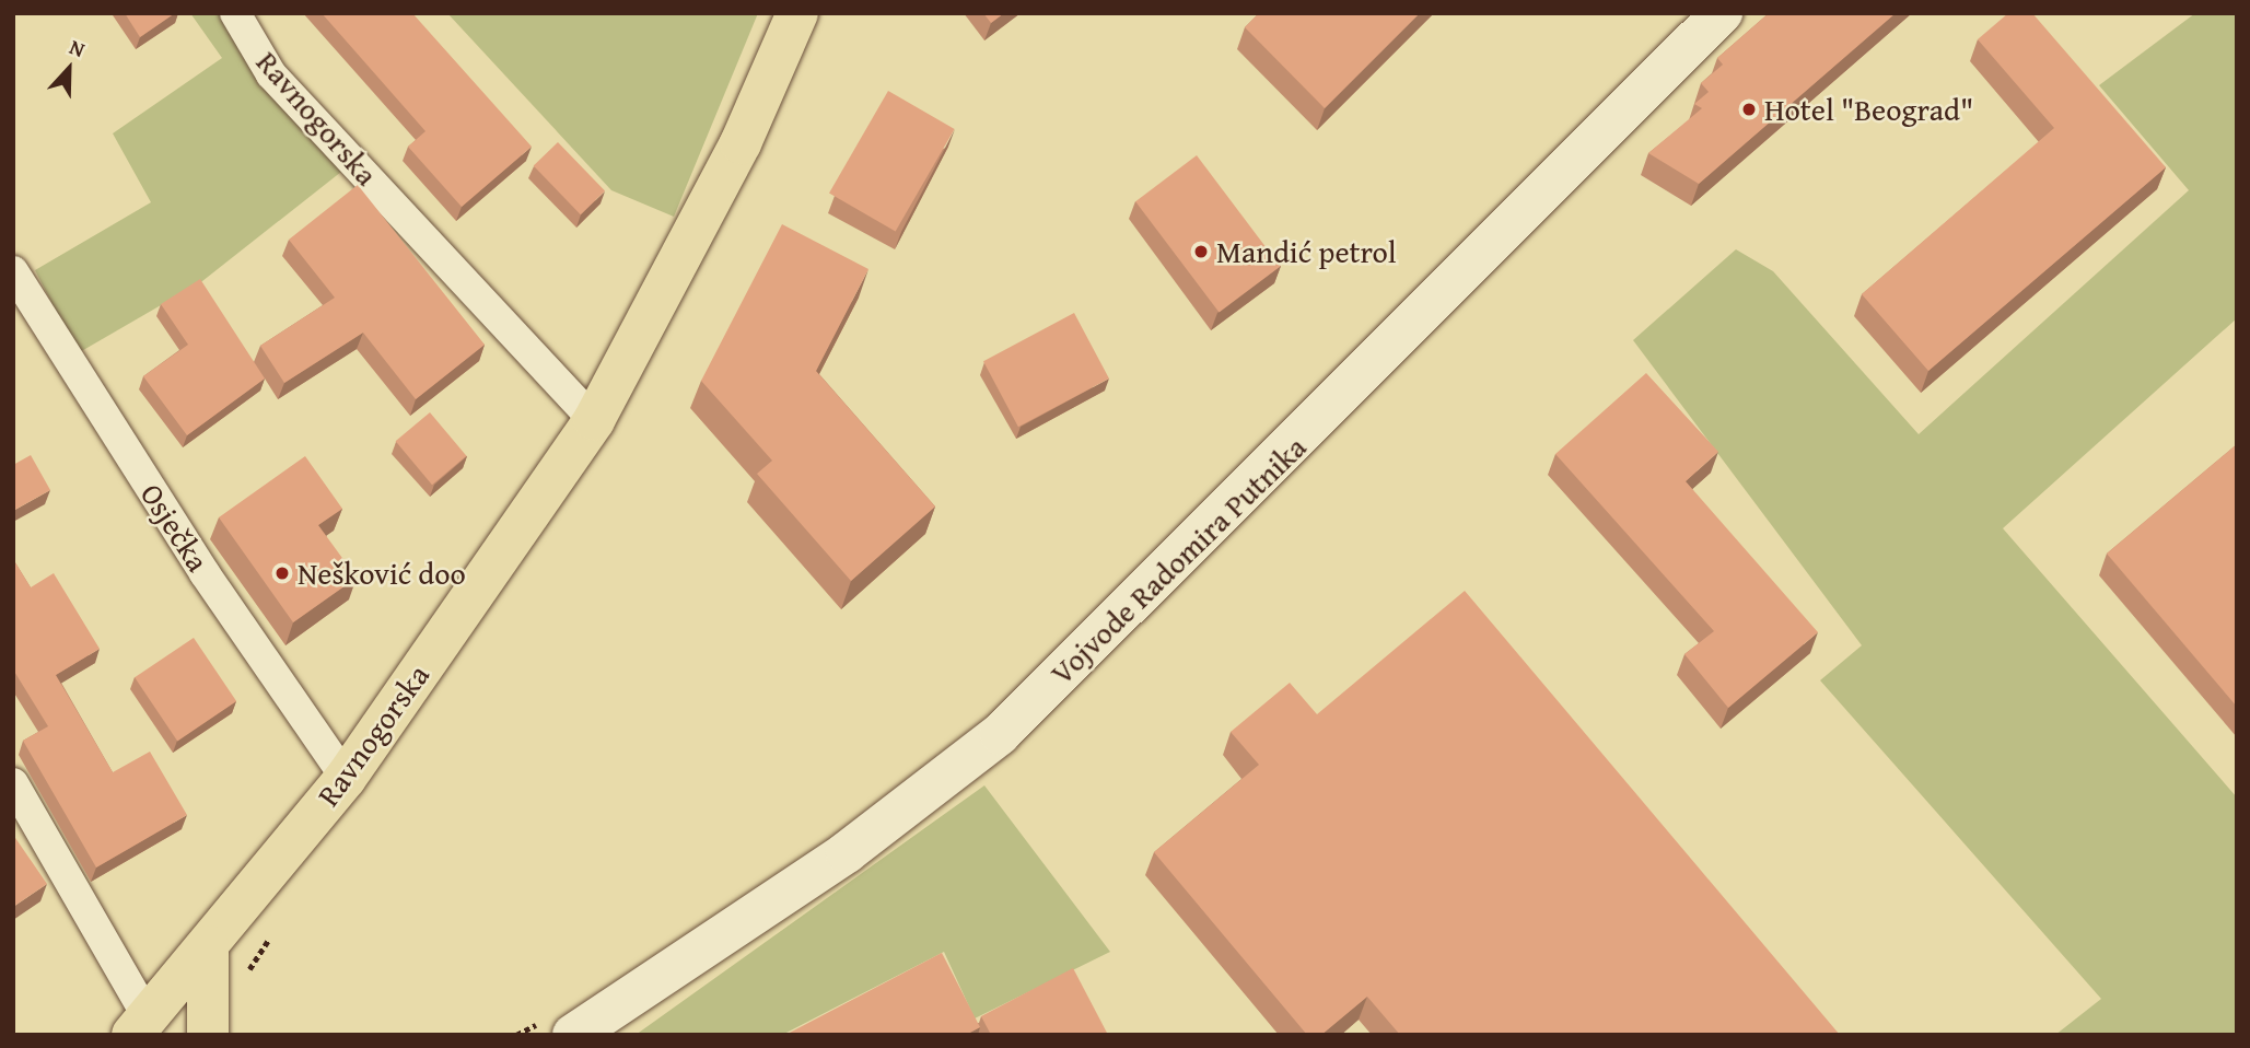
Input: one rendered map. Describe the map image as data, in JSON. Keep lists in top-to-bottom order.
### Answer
{
  "streets": {
    "main road": ["Ravnogorska", "Vojvode Radomira Putnika"],
    "street": ["Osječka"]
  },
  "crossings": [
    ["Ravnogorska", "Osječka"]
  ],
  "places": ["Hotel \"Beograd\"", "Mandić petrol", "Nešković doo"],
  "north": "top"
}
